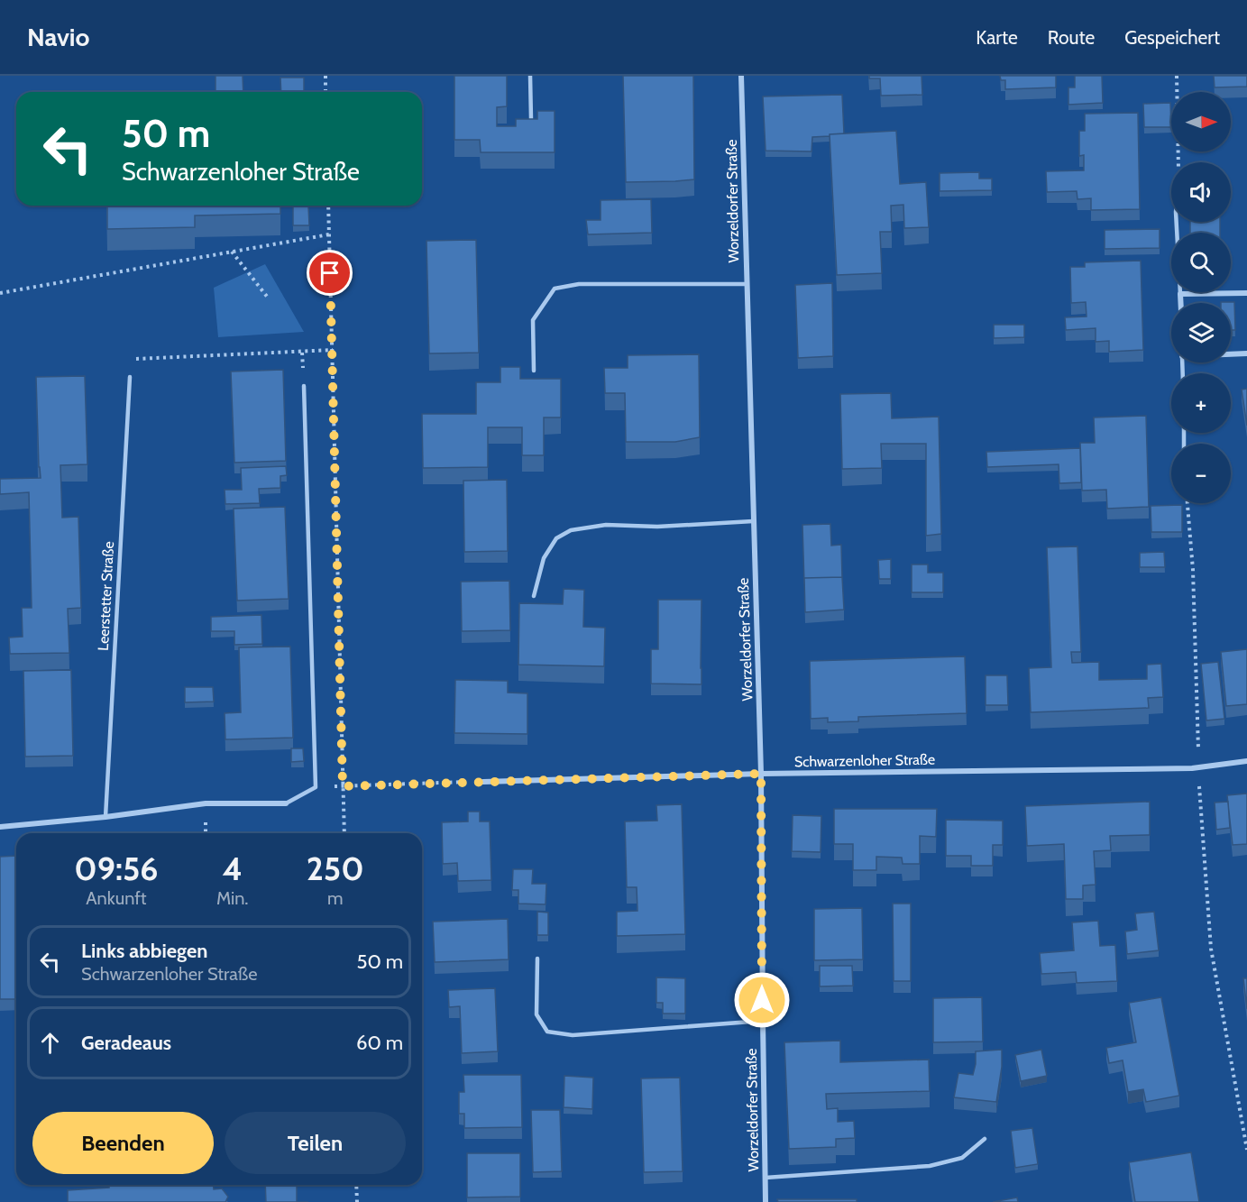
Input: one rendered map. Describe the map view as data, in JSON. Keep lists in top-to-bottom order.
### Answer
{
  "streets": {
    "street": ["Worzeldorfer Straße", "Schwarzenloher Straße"],
    "lane": ["Leerstetter Straße"]
  },
  "crossings": [
    ["Worzeldorfer Straße", "Schwarzenloher Straße"]
  ],
  "north": "right",
  "page": {
    "header": "Navio",
    "nav": ["Karte", "Route", "Gespeichert"],
    "map_buttons": ["+", "−"],
    "turn": ["50 m", "Schwarzenloher Straße"],
    "eta": [
      "09:56",
      "Ankunft",
      "4",
      "Min.",
      "250",
      "m"
    ],
    "list": [
      {
        "name": "Links abbiegen",
        "note": "Schwarzenloher Straße",
        "value": "50 m"
      },
      {
        "name": "Geradeaus",
        "value": "60 m"
      }
    ],
    "buttons": ["Beenden", "Teilen"]
  }
}
